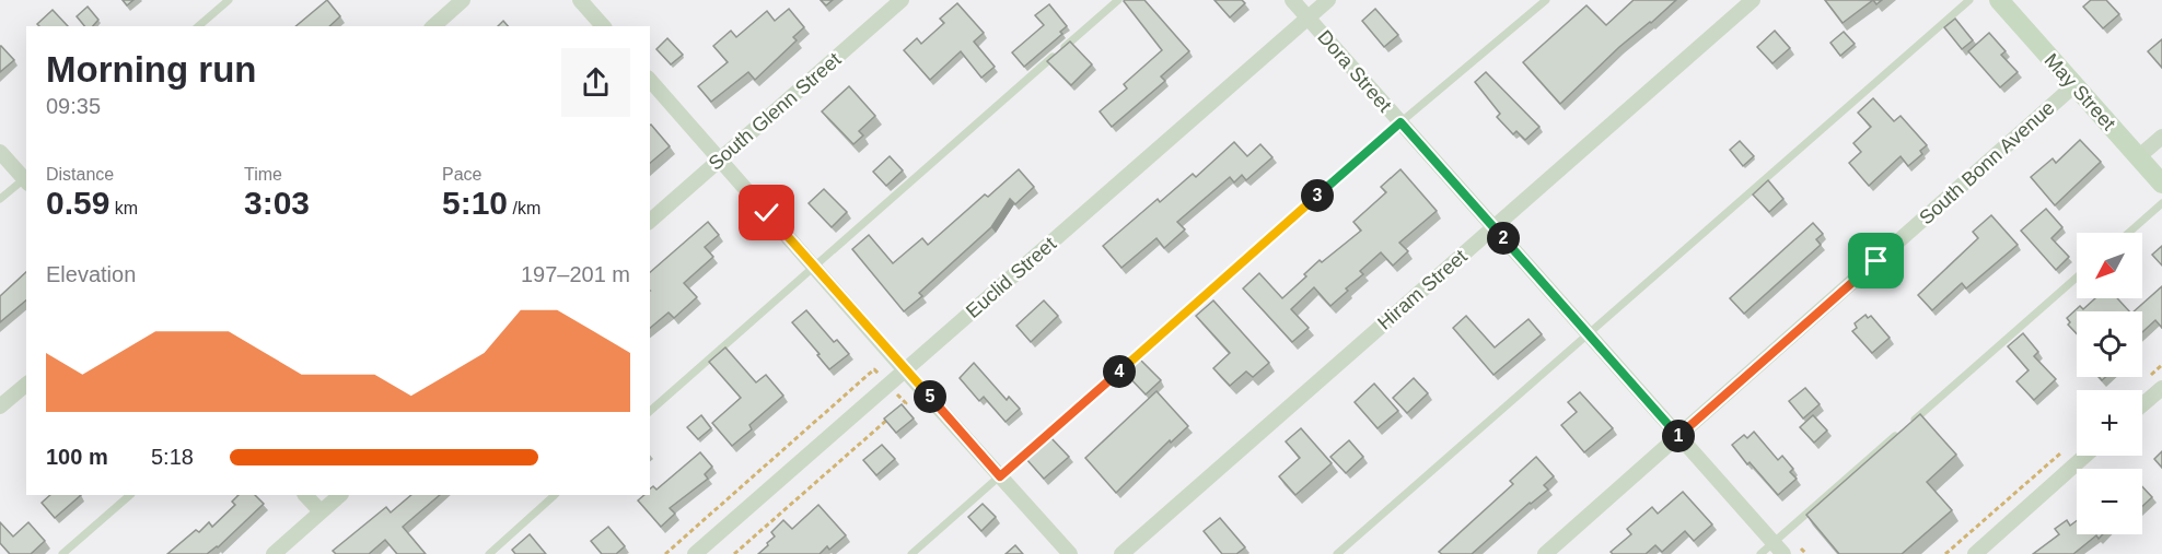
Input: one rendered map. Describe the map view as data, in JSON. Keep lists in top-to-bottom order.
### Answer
{
  "streets": {
    "street": [
      "Dora Street",
      "May Street",
      "South Glenn Street",
      "South Bonn Avenue",
      "Euclid Street",
      "Hiram Street"
    ]
  },
  "crossings": [
    ["Dora Street", "South Bonn Avenue"],
    ["Dora Street", "Euclid Street"],
    ["Dora Street", "Hiram Street"],
    ["May Street", "South Bonn Avenue"]
  ],
  "north": "bottom left",
  "page": {
    "heading": ["Morning run", "09:35"],
    "stats": [
      ["Distance", "0.59 km"],
      ["Time", "3:03"],
      ["Pace", "5:10 /km"]
    ],
    "pins": [
      "3",
      "2",
      "4",
      "5",
      "1"
    ],
    "map_buttons": ["+", "−"],
    "chart": ["Elevation", "197–201 m"],
    "list": [
      {
        "name": "100 m",
        "note": "5:18"
      }
    ]
  }
}
